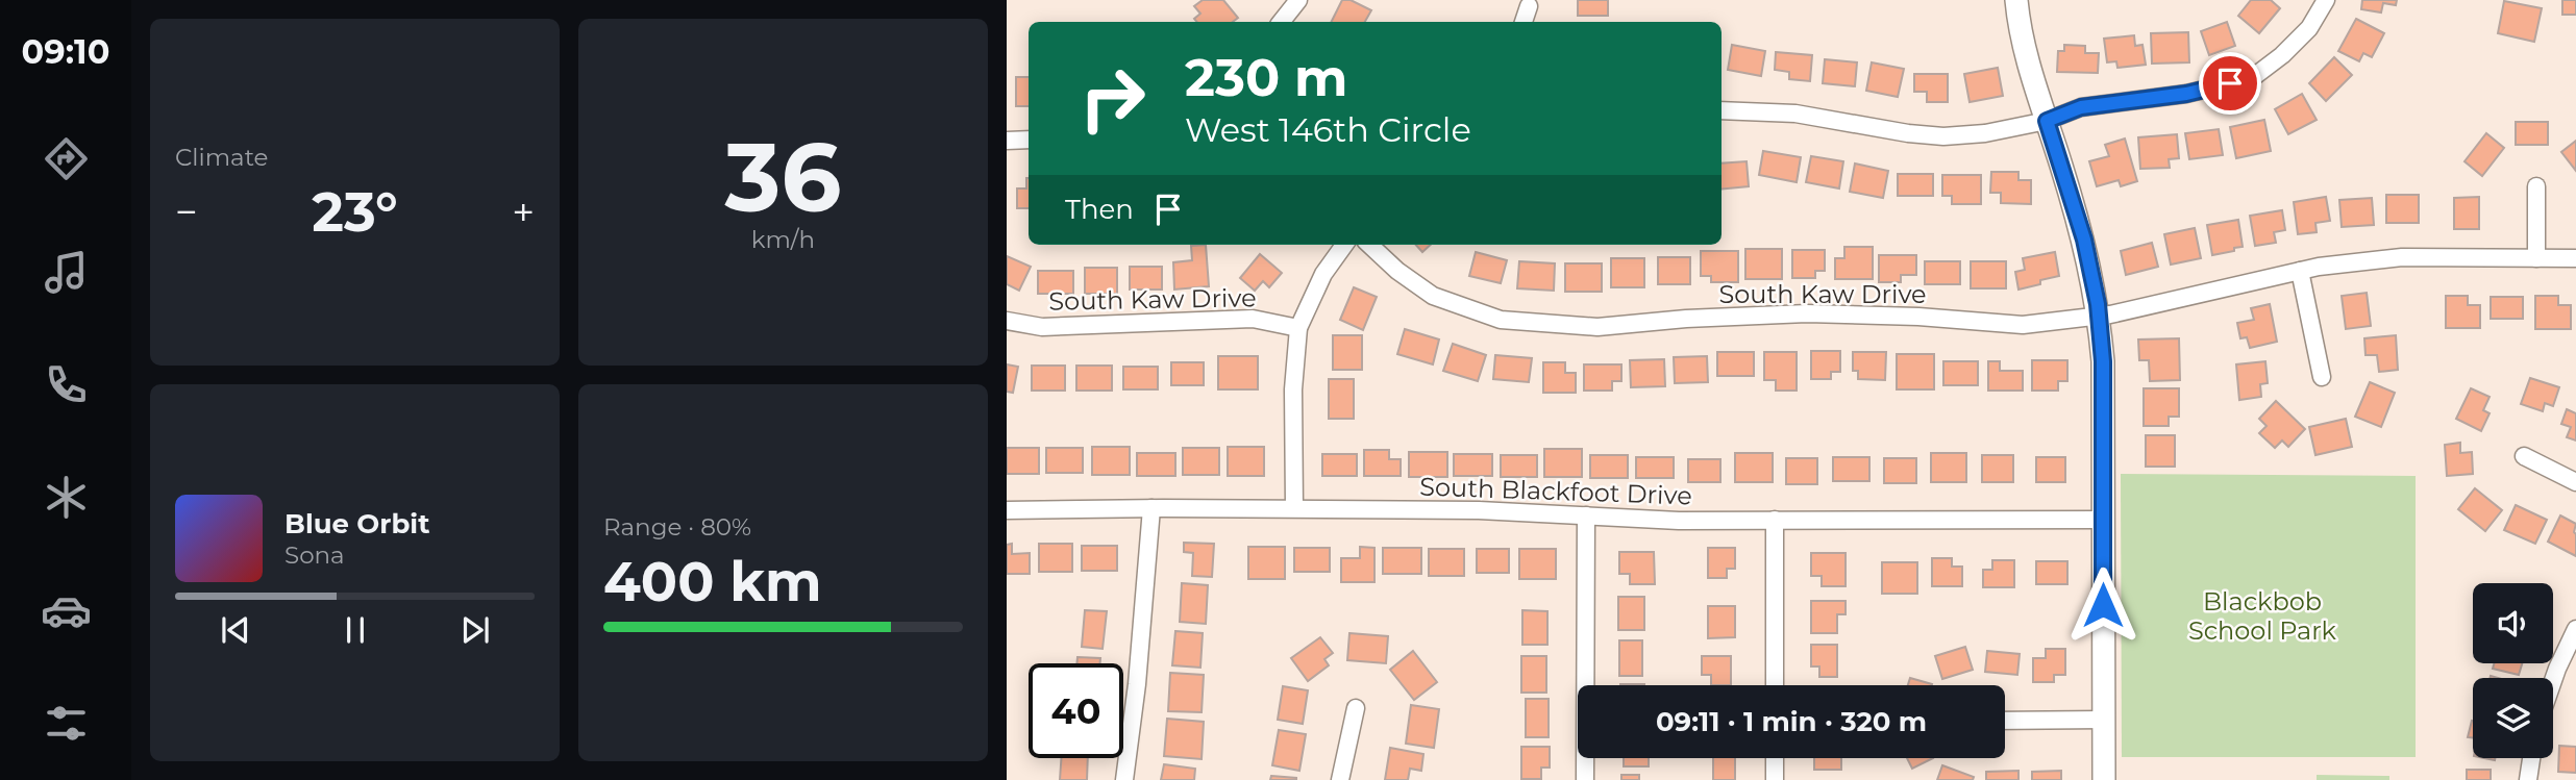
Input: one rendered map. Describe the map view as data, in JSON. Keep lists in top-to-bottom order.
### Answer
{
  "streets": {
    "street": ["South Kaw Drive", "South Blackfoot Drive"]
  },
  "parks": ["Blackbob School Park"],
  "page": {
    "tabs": "09:10",
    "tile": [
      "Climate",
      ["36", "km/h"],
      ["Range · 80%", "400 km"]
    ],
    "turn": ["230 m", "West 146th Circle"],
    "then": "Then",
    "heat": ["−", "23°", "+"],
    "song": ["Blue Orbit", "Sona"],
    "limit": "40",
    "trip": "09:11 · 1 min · 320 m"
  }
}
